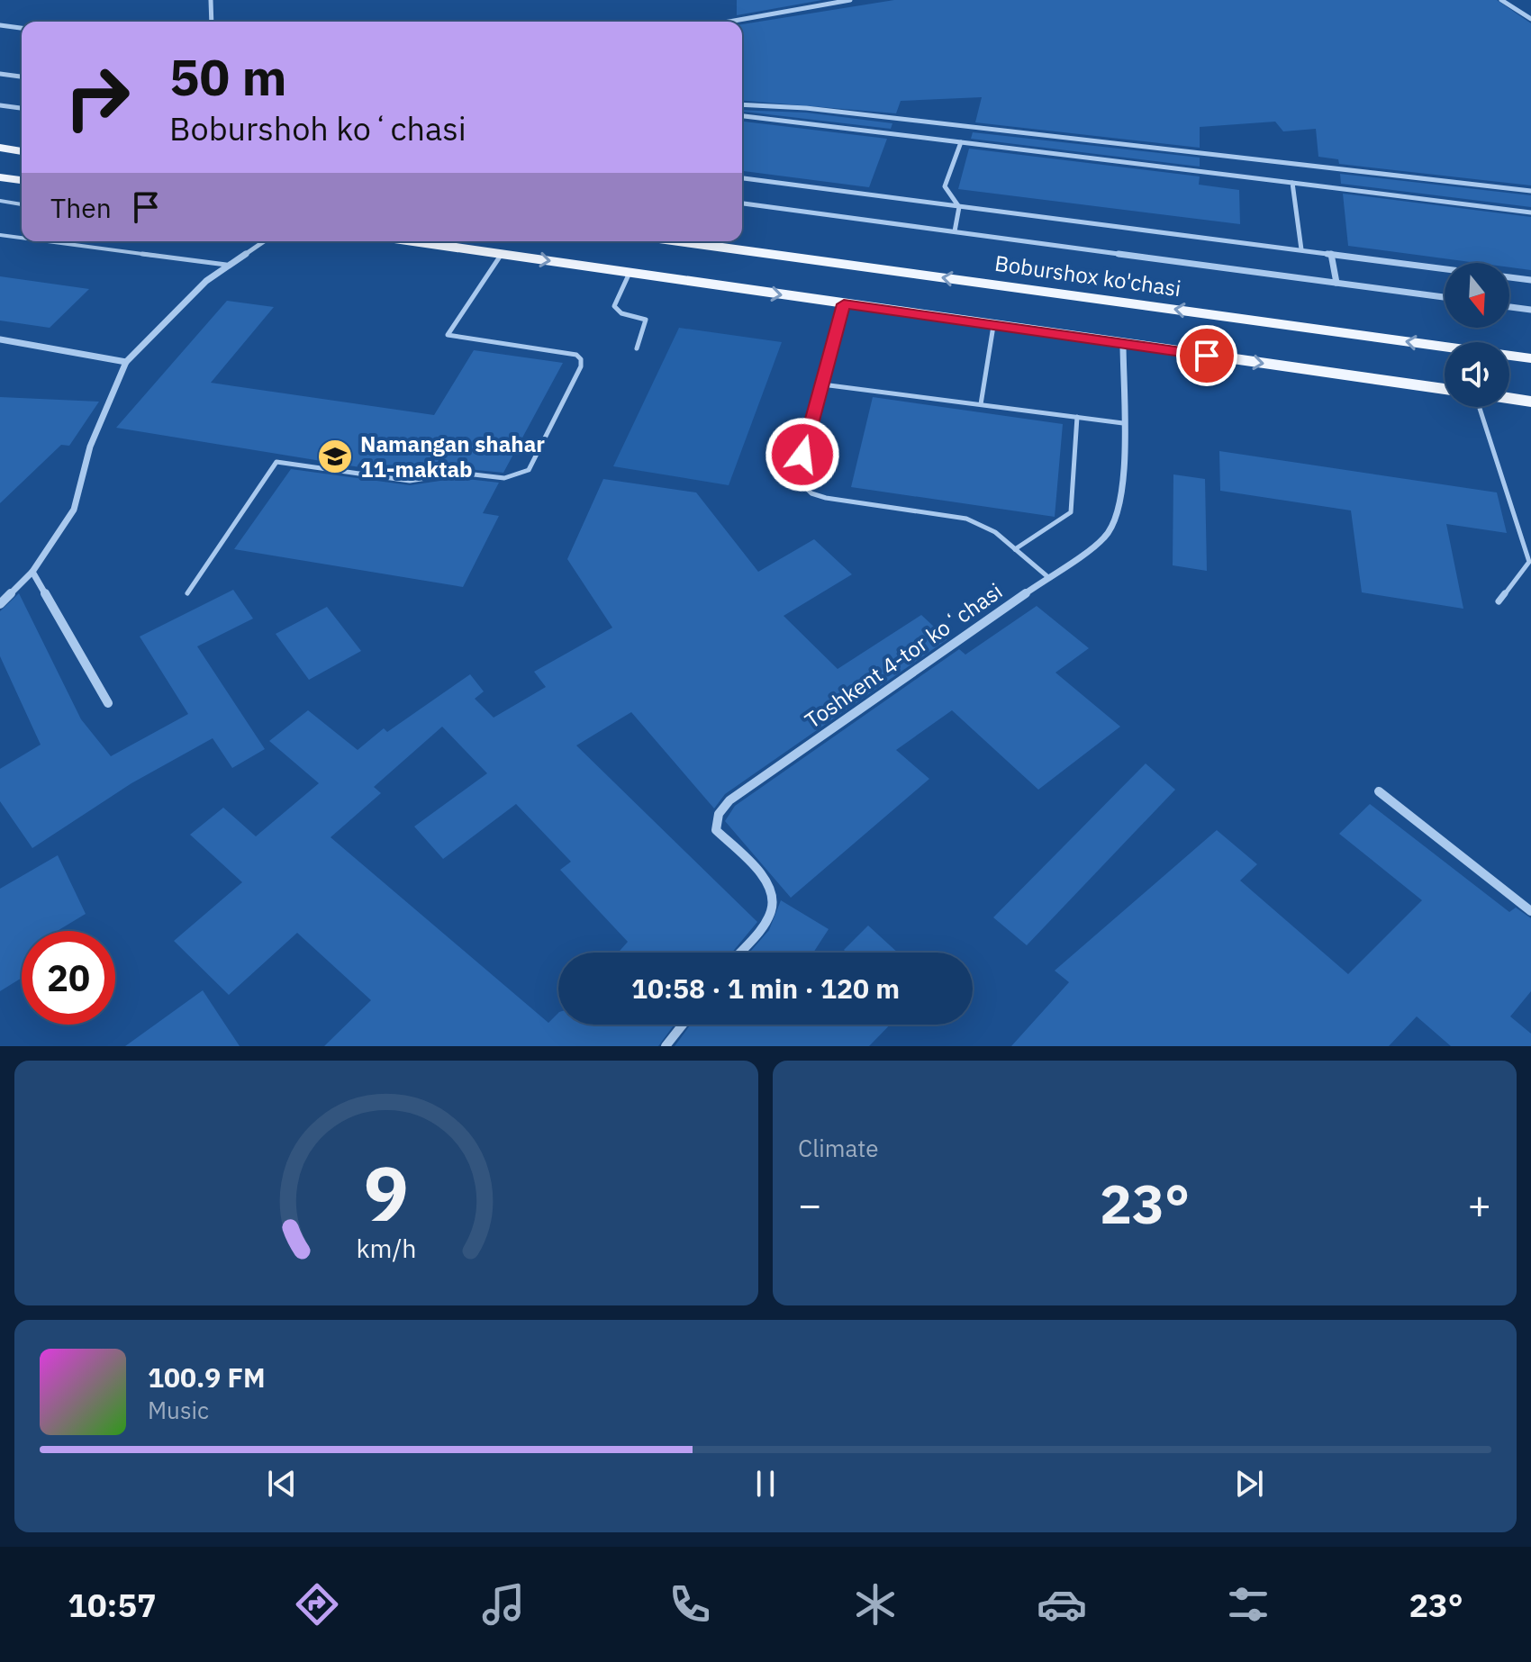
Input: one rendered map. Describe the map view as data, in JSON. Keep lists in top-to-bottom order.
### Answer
{
  "streets": {
    "main road": ["Boburshox ko'chasi"],
    "street": ["Toshkent 4-tor koʻchasi"]
  },
  "places": {
    "school or university": ["Namangan shahar 11-maktab"]
  },
  "north": "bottom",
  "page": {
    "turn": ["50 m", "Boburshoh koʻchasi"],
    "then": "Then",
    "limit": "20",
    "trip": "10:58 · 1 min · 120 m",
    "tile": "Climate",
    "heat": ["−", "23°", "+"],
    "song": ["100.9 FM", "Music"],
    "tabs": ["10:57", "23°"],
    "gauge": ["9", "km/h"]
  }
}
